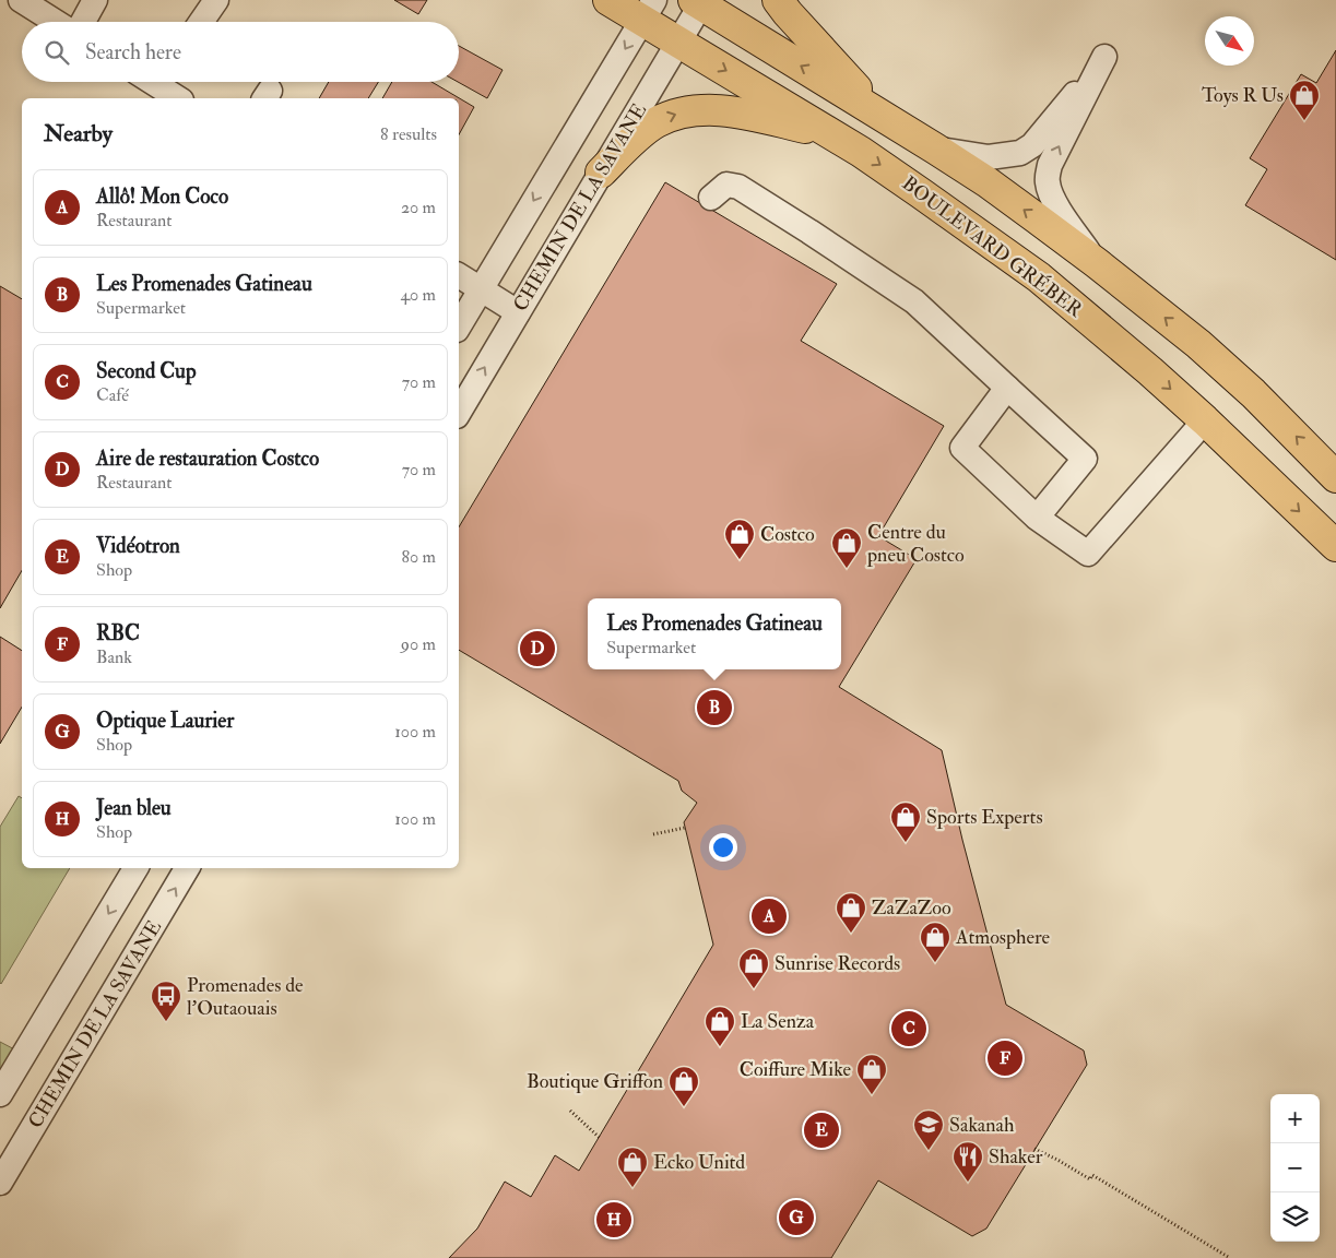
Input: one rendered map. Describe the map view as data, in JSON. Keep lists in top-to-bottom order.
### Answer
{
  "streets": {
    "main road": ["BOULEVARD GRÉBER"],
    "street": ["CHEMIN DE LA SAVANE"]
  },
  "crossings": [
    ["CHEMIN DE LA SAVANE", "BOULEVARD GRÉBER"]
  ],
  "places": {
    "shop": [
      "Toys R Us",
      "Costco",
      "Centre du pneu Costco",
      "Sports Experts",
      "ZaZaZoo",
      "Atmosphere",
      "Sunrise Records",
      "La Senza",
      "Coiffure Mike",
      "Boutique Griffon",
      "Ecko Unitd"
    ],
    "bus stop": ["Promenades de l'Outaouais"],
    "school or university": ["Sakanah"],
    "restaurant": ["Shaker"]
  },
  "north": "bottom right",
  "page": {
    "search": "Search here",
    "heading": ["Nearby", "8 results"],
    "list": [
      {
        "mark": "A",
        "name": "Allô! Mon Coco",
        "note": "Restaurant",
        "value": "20 m"
      },
      {
        "mark": "B",
        "name": "Les Promenades Gatineau",
        "note": "Supermarket",
        "value": "40 m"
      },
      {
        "mark": "C",
        "name": "Second Cup",
        "note": "Café",
        "value": "70 m"
      },
      {
        "mark": "D",
        "name": "Aire de restauration Costco",
        "note": "Restaurant",
        "value": "70 m"
      },
      {
        "mark": "E",
        "name": "Vidéotron",
        "note": "Shop",
        "value": "80 m"
      },
      {
        "mark": "F",
        "name": "RBC",
        "note": "Bank",
        "value": "90 m"
      },
      {
        "mark": "G",
        "name": "Optique Laurier",
        "note": "Shop",
        "value": "100 m"
      },
      {
        "mark": "H",
        "name": "Jean bleu",
        "note": "Shop",
        "value": "100 m"
      }
    ],
    "popup": ["Les Promenades Gatineau", "Supermarket"],
    "pins": [
      "D",
      "B",
      "A",
      "C",
      "F",
      "E",
      "G",
      "H"
    ],
    "map_buttons": ["+", "−"]
  }
}
